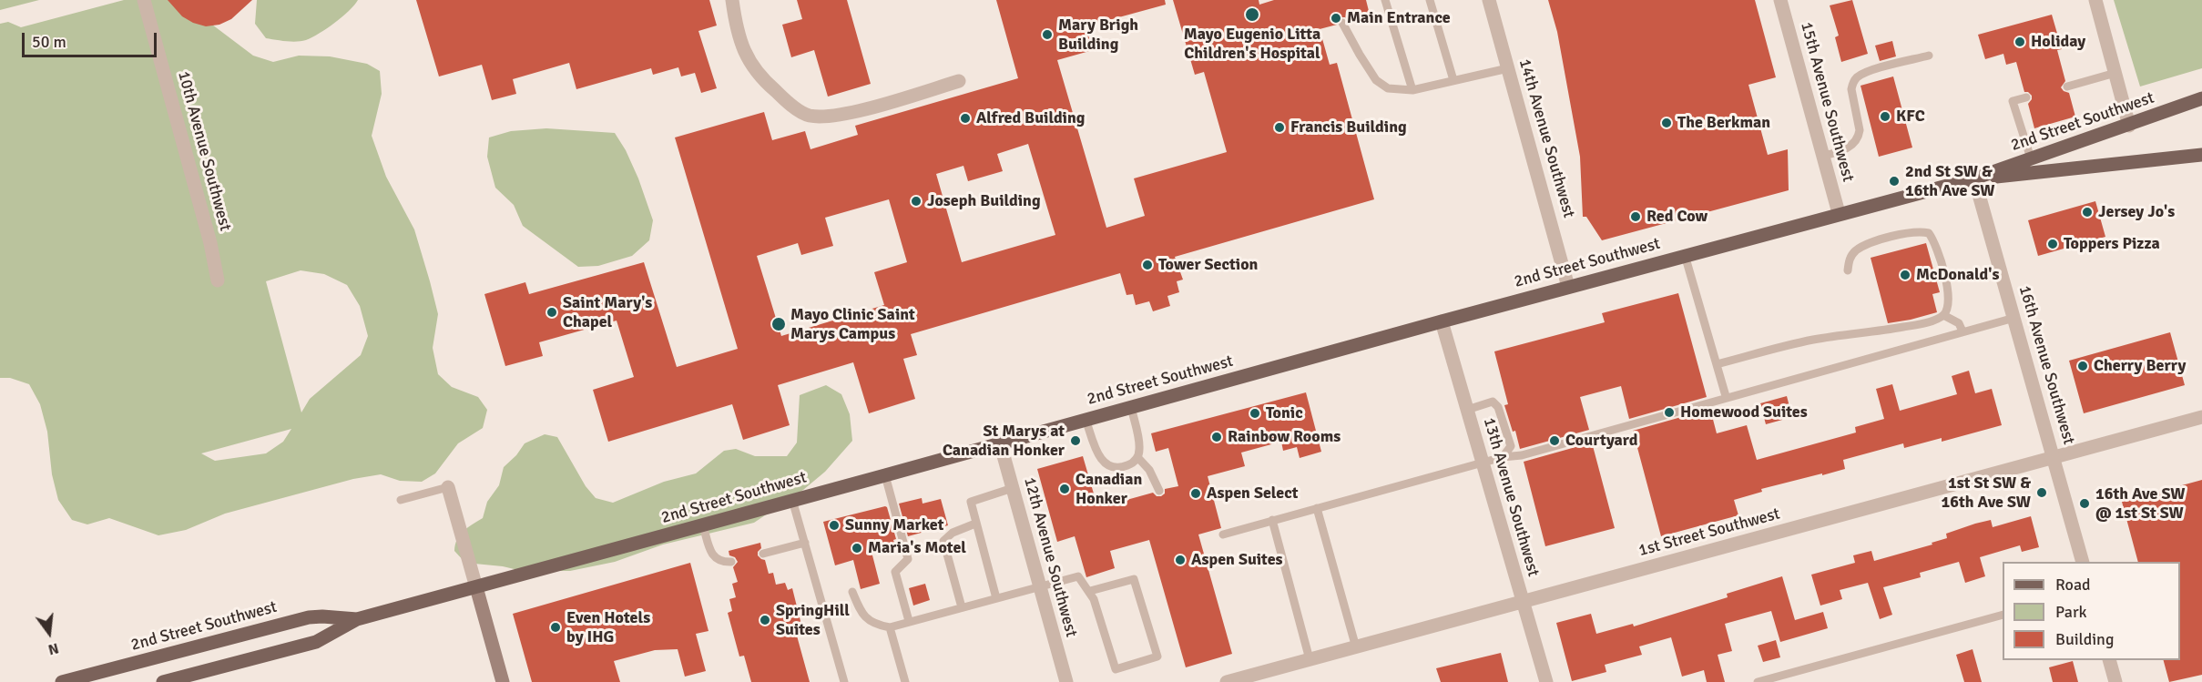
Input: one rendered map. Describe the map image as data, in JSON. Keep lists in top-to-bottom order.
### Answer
{
  "streets": {
    "main road": ["2nd Street Southwest"],
    "street": [
      "15th Avenue Southwest",
      "14th Avenue Southwest",
      "10th Avenue Southwest",
      "16th Avenue Southwest",
      "13th Avenue Southwest",
      "1st Street Southwest",
      "12th Avenue Southwest"
    ]
  },
  "crossings": [
    ["15th Avenue Southwest", "2nd Street Southwest"],
    ["2nd Street Southwest", "14th Avenue Southwest"],
    ["2nd Street Southwest", "16th Avenue Southwest"],
    ["2nd Street Southwest", "13th Avenue Southwest"],
    ["2nd Street Southwest", "12th Avenue Southwest"],
    ["16th Avenue Southwest", "1st Street Southwest"],
    ["13th Avenue Southwest", "1st Street Southwest"]
  ],
  "places": [
    "Mayo Eugenio Litta Children's Hospital",
    "Main Entrance",
    "Mary Brigh Building",
    "Holiday",
    "KFC",
    "Alfred Building",
    "The Berkman",
    "Francis Building",
    "2nd St SW & 16th Ave SW",
    "Joseph Building",
    "Jersey Jo's",
    "Red Cow",
    "Toppers Pizza",
    "Tower Section",
    "McDonald's",
    "Saint Mary's Chapel",
    "Mayo Clinic Saint Marys Campus",
    "Cherry Berry",
    "Homewood Suites",
    "Tonic",
    "Rainbow Rooms",
    "St Marys at Canadian Honker",
    "Courtyard",
    "Canadian Honker",
    "1st St SW & 16th Ave SW",
    "Aspen Select",
    "16th Ave SW @ 1st St SW",
    "Sunny Market",
    "Maria's Motel",
    "Aspen Suites",
    "SpringHill Suites",
    "Even Hotels by IHG"
  ],
  "legend": ["Road", "Park", "Building"],
  "scale_bar": "50 m",
  "north": "bottom"
}
